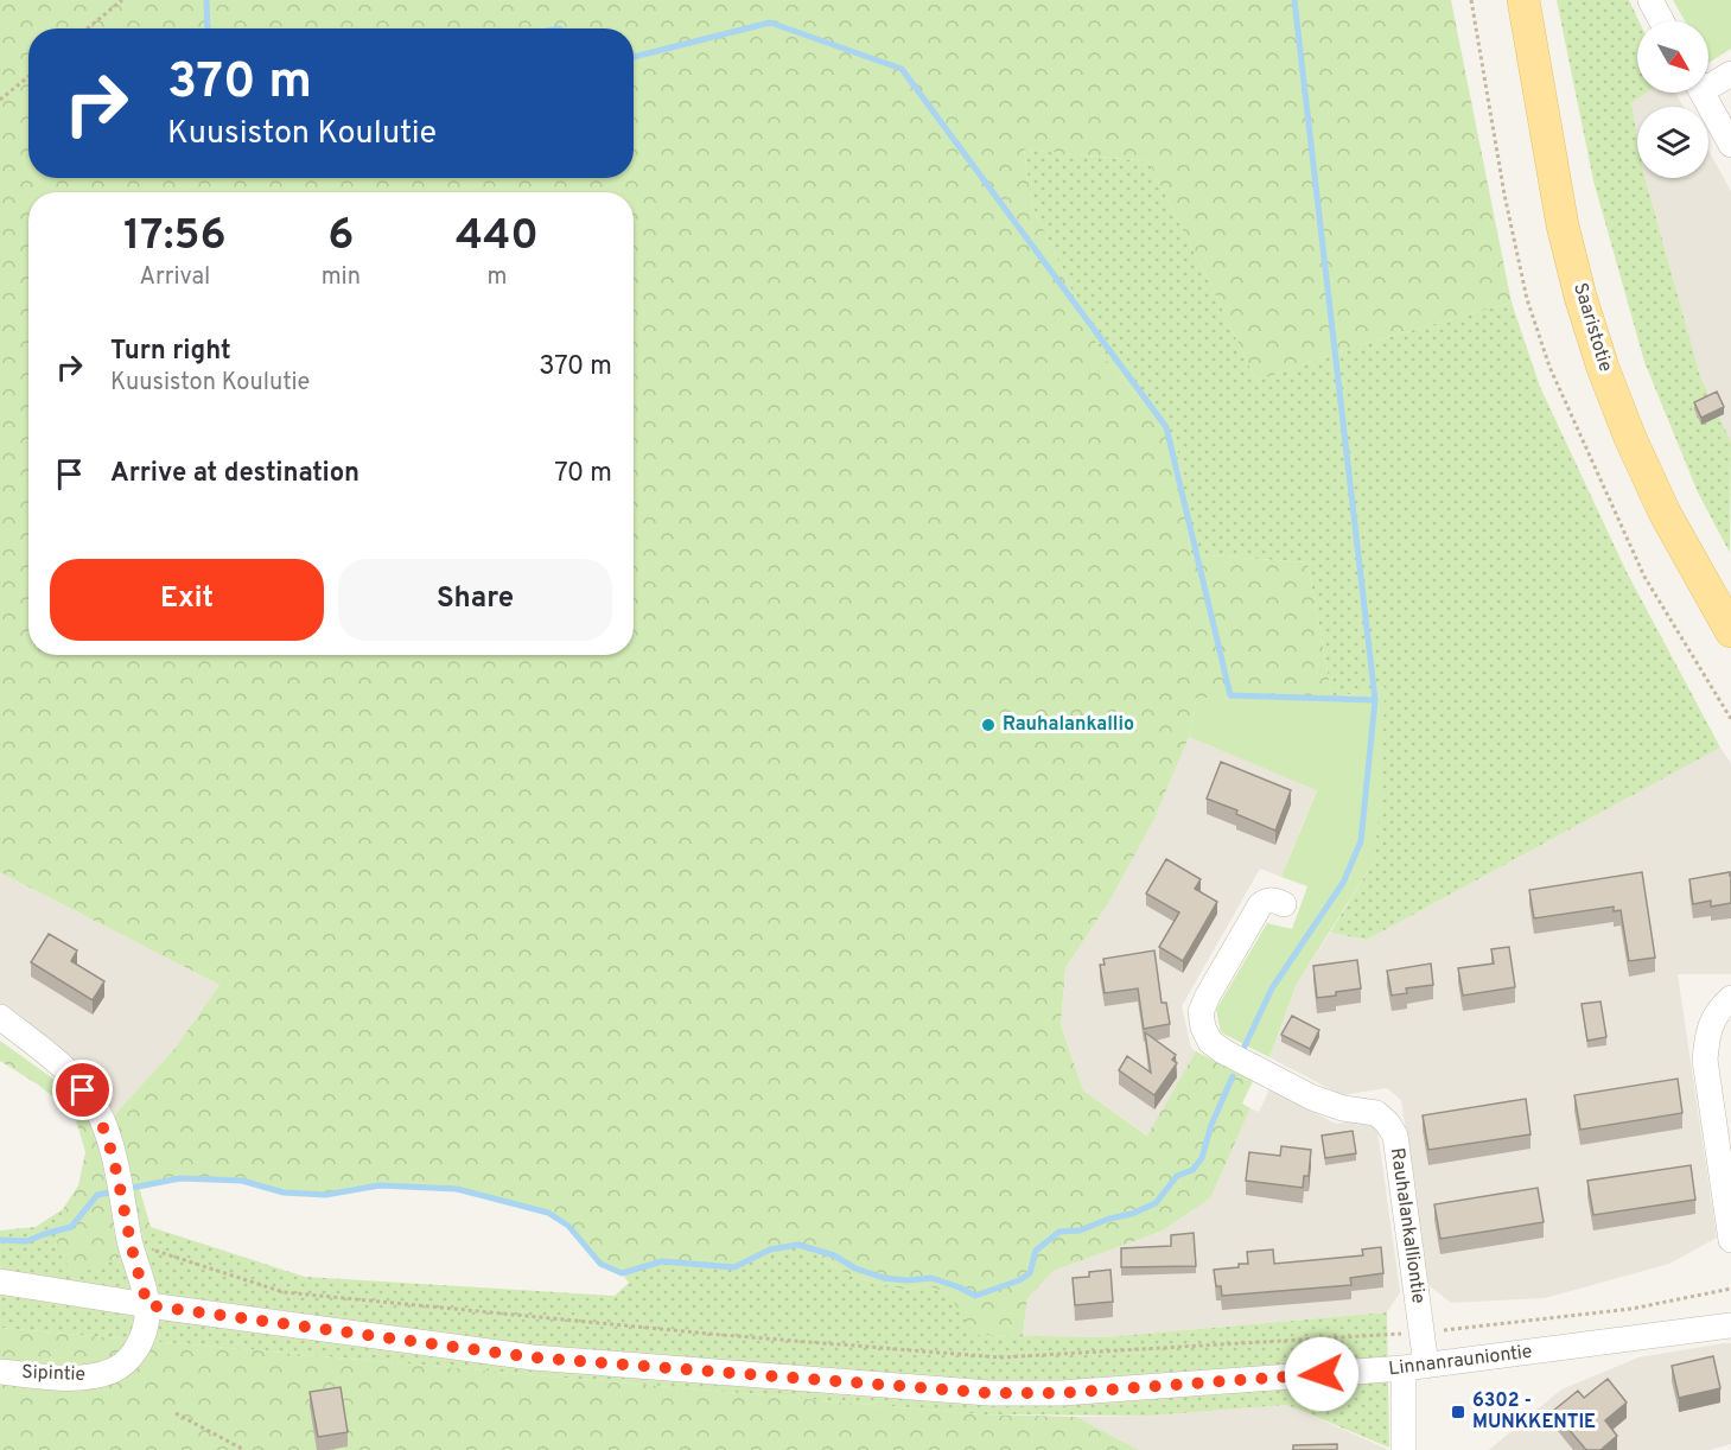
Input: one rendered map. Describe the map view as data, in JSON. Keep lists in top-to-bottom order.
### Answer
{
  "streets": {
    "main road": ["Saaristotie"],
    "street": ["Rauhalankalliontie", "Linnanrauniontie", "Sipintie"]
  },
  "crossings": [
    ["Rauhalankalliontie", "Linnanrauniontie"],
    ["Linnanrauniontie", "Sipintie"]
  ],
  "places": {
    "other": ["Rauhalankallio"],
    "transit": ["6302 - MUNKKENTIE"]
  },
  "north": "bottom right",
  "page": {
    "turn": ["370 m", "Kuusiston Koulutie"],
    "eta": [
      "17:56",
      "Arrival",
      "6",
      "min",
      "440",
      "m"
    ],
    "list": [
      {
        "name": "Turn right",
        "note": "Kuusiston Koulutie",
        "value": "370 m"
      },
      {
        "name": "Arrive at destination",
        "value": "70 m"
      }
    ],
    "buttons": ["Exit", "Share"]
  }
}
